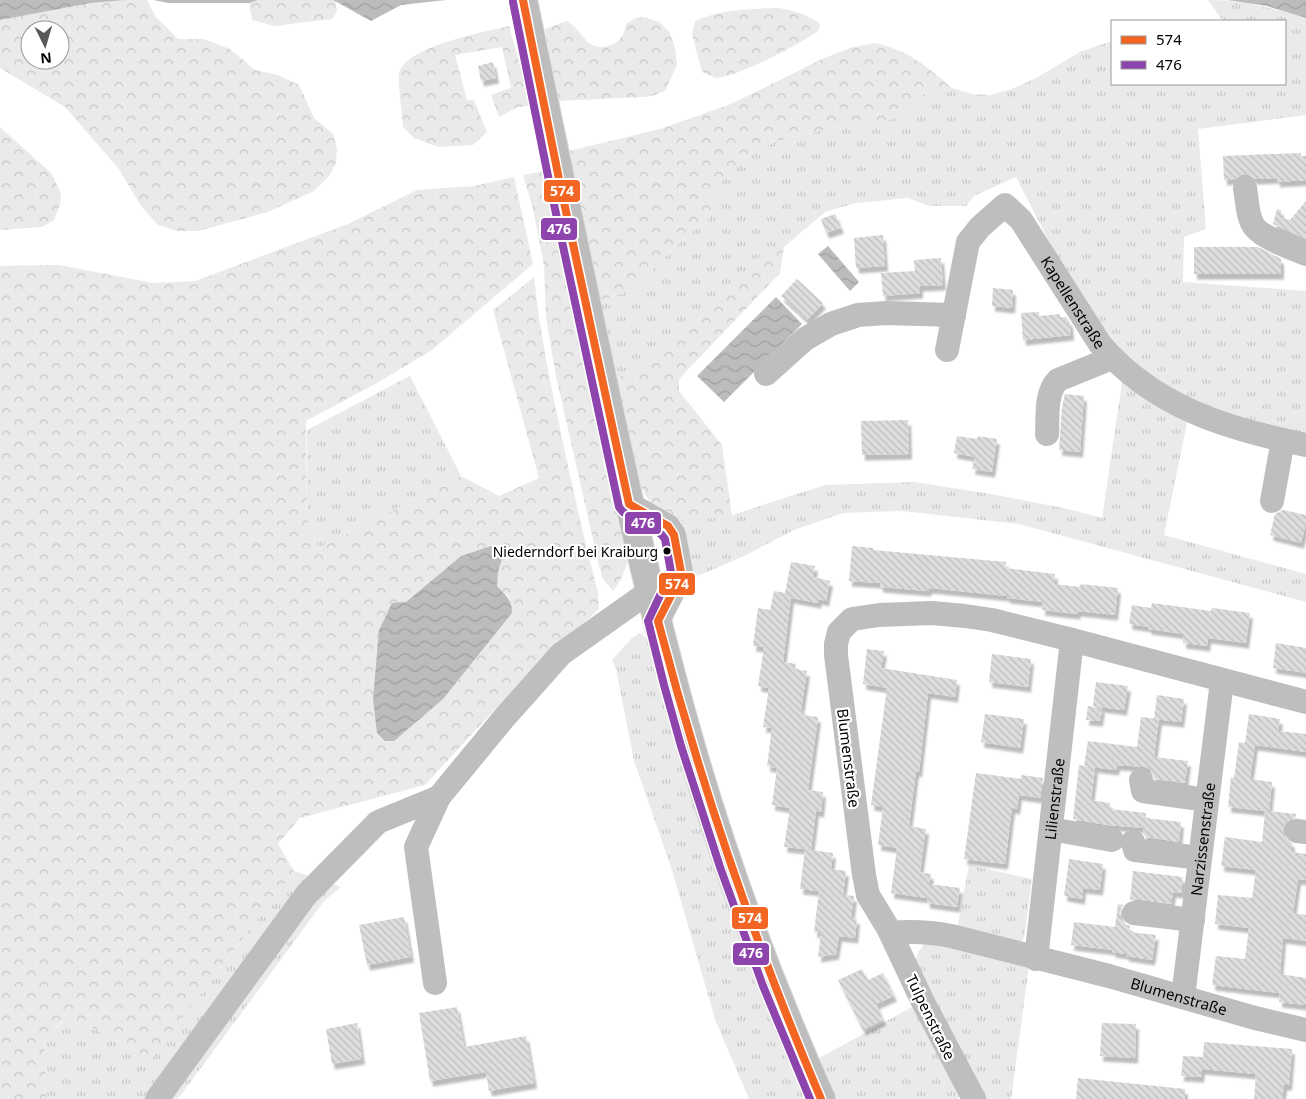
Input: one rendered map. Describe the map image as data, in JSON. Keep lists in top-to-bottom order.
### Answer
{
  "streets": {
    "street": [
      "Kapellenstraße",
      "Blumenstraße",
      "Lilienstraße",
      "Narzissenstraße",
      "Tulpenstraße"
    ]
  },
  "crossings": [
    ["Blumenstraße", "Lilienstraße"],
    ["Blumenstraße", "Narzissenstraße"],
    ["Blumenstraße", "Tulpenstraße"]
  ],
  "places": ["Niederndorf bei Kraiburg"],
  "lines": ["transit line 574", "transit line 476"],
  "legend": ["574", "476"],
  "north": "bottom"
}
